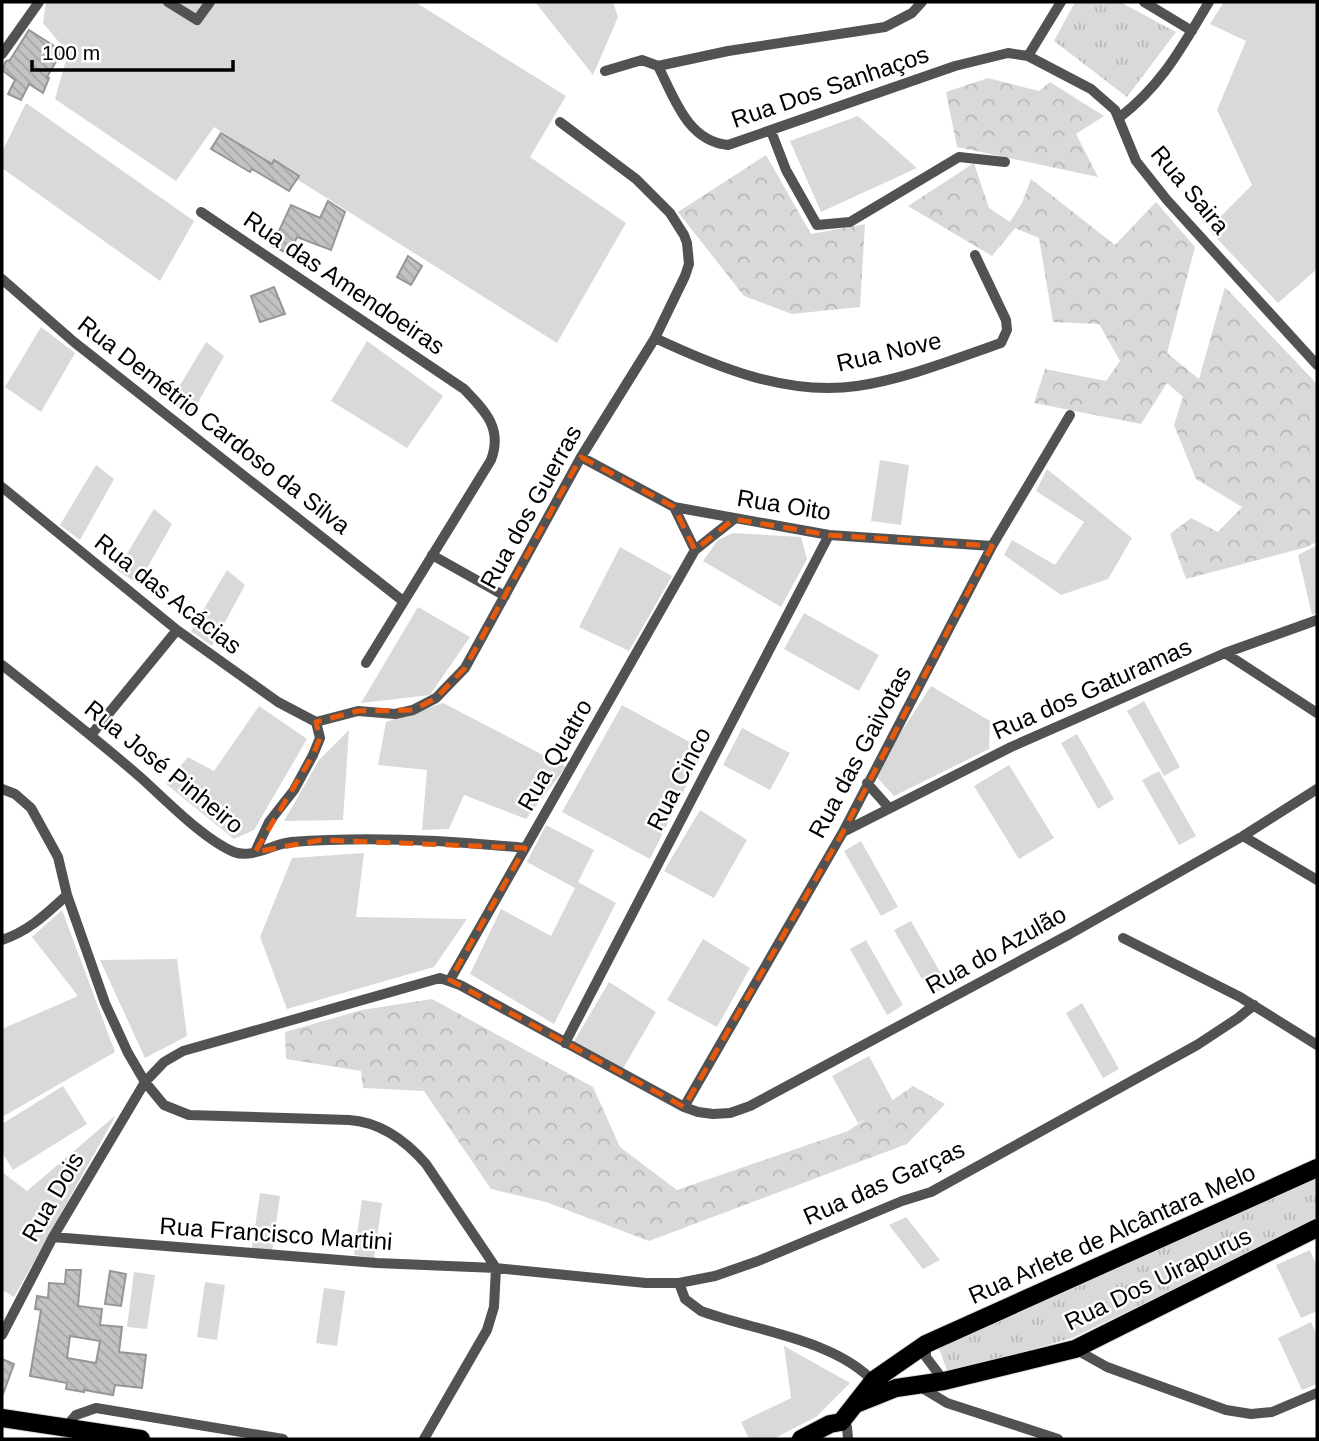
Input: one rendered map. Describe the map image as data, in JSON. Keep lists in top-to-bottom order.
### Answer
{
  "streets": {
    "main road": ["Rua Arlete de Alcântara Melo", "Rua Dos Uirapurus"],
    "street": [
      "Rua Dos Sanhaços",
      "Rua Saira",
      "Rua das Amendoeiras",
      "Rua Nove",
      "Rua Demétrio Cardoso da Silva",
      "Rua Oito",
      "Rua dos Guerras",
      "Rua das Acácias",
      "Rua dos Gaturamas",
      "Rua das Gaivotas",
      "Rua Quatro",
      "Rua José Pinheiro",
      "Rua Cinco",
      "Rua do Azulão",
      "Rua das Garças",
      "Rua Dois",
      "Rua Francisco Martini"
    ]
  },
  "crossings": [
    ["Rua Dos Sanhaços", "Rua Saira"],
    ["Rua das Amendoeiras", "Rua Demétrio Cardoso da Silva"],
    ["Rua Nove", "Rua dos Guerras"],
    ["Rua Oito", "Rua dos Guerras"],
    ["Rua Oito", "Rua das Gaivotas"],
    ["Rua Oito", "Rua Quatro"],
    ["Rua Oito", "Rua Cinco"],
    ["Rua dos Guerras", "Rua das Acácias"],
    ["Rua dos Gaturamas", "Rua das Gaivotas"],
    ["Rua das Gaivotas", "Rua do Azulão"],
    ["Rua Quatro", "Rua José Pinheiro"],
    ["Rua Quatro", "Rua do Azulão"],
    ["Rua Quatro", "Rua Dois"],
    ["Rua Cinco", "Rua do Azulão"],
    ["Rua do Azulão", "Rua Dois"],
    ["Rua das Garças", "Rua Francisco Martini"],
    ["Rua Dois", "Rua Francisco Martini"],
    ["Rua Arlete de Alcântara Melo", "Rua Dos Uirapurus"]
  ],
  "scale_bar": "100 m"
}
